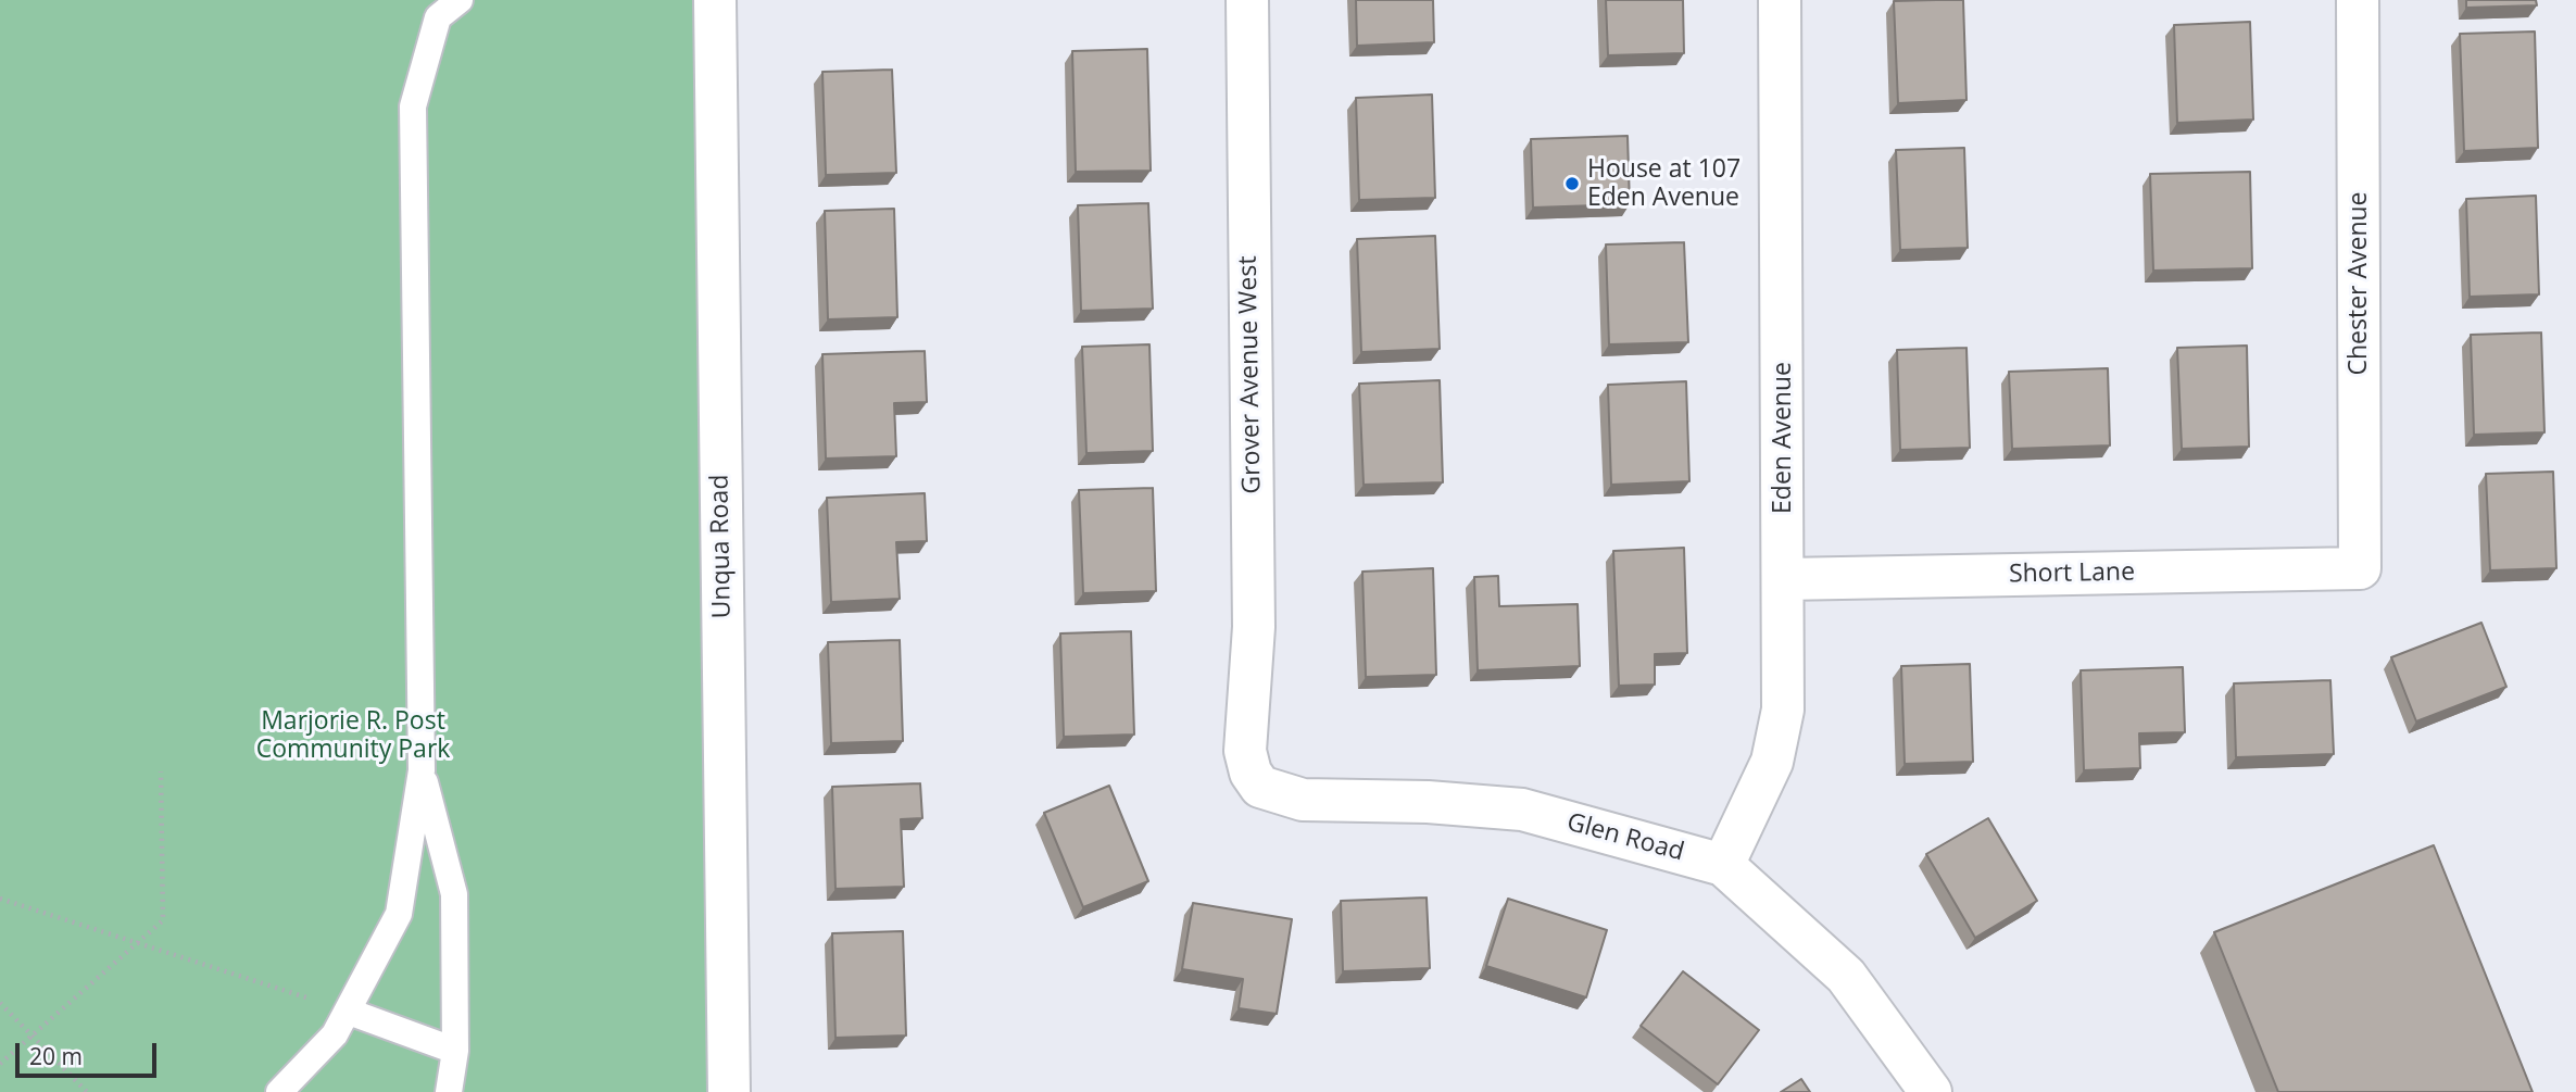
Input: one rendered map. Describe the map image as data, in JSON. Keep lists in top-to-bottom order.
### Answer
{
  "streets": {
    "street": [
      "Chester Avenue",
      "Grover Avenue West",
      "Eden Avenue",
      "Unqua Road",
      "Short Lane",
      "Glen Road"
    ]
  },
  "crossings": [
    ["Chester Avenue", "Short Lane"],
    ["Grover Avenue West", "Glen Road"],
    ["Eden Avenue", "Short Lane"],
    ["Eden Avenue", "Glen Road"]
  ],
  "parks": ["Marjorie R. Post Community Park"],
  "places": ["House at 107 Eden Avenue"],
  "scale_bar": "20 m"
}
